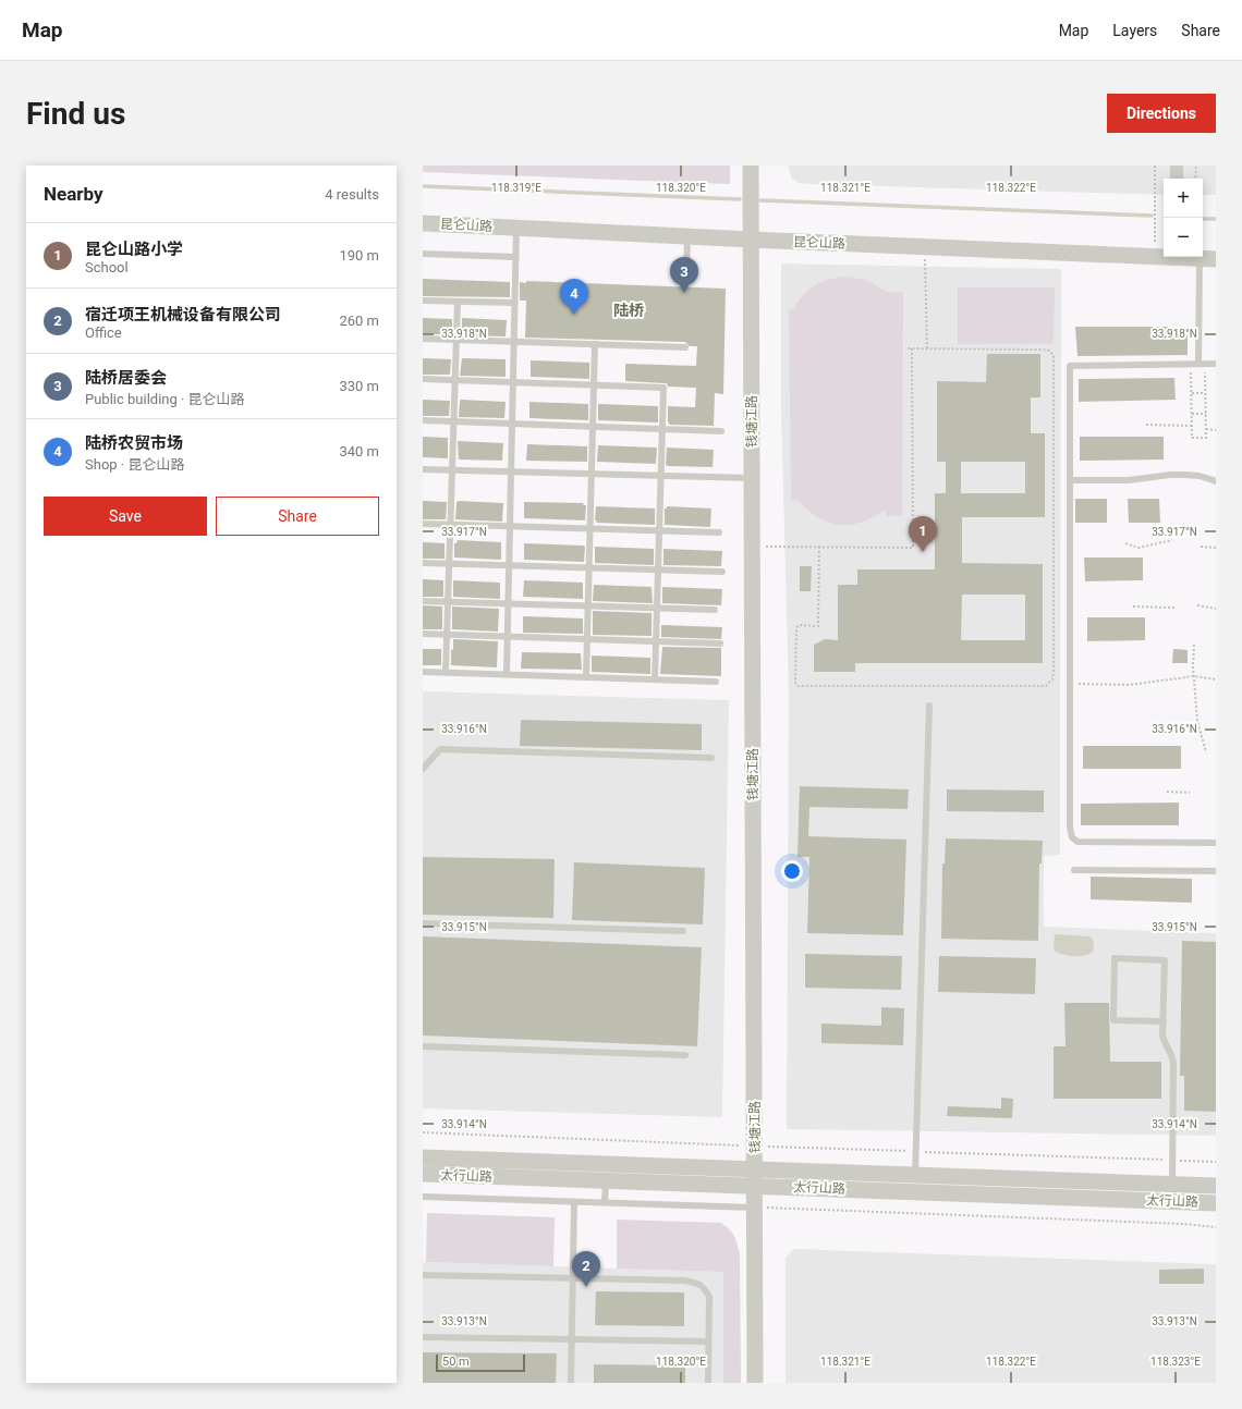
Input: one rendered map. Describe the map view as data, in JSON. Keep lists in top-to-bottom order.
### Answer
{
  "streets": {
    "street": ["昆仑山路", "钱塘江路", "太行山路"]
  },
  "crossings": [
    ["昆仑山路", "钱塘江路"],
    ["钱塘江路", "太行山路"]
  ],
  "districts": ["陆桥"],
  "scale_bar": "50 m",
  "page": {
    "header": "Map",
    "nav": ["Map", "Layers", "Share"],
    "buttons": [
      "Directions",
      ["Save", "Share"]
    ],
    "title": "Find us",
    "heading": ["Nearby", "4 results"],
    "map_buttons": ["+", "−"],
    "list": [
      {
        "mark": "1",
        "name": "昆仑山路小学",
        "note": "School",
        "value": "190 m"
      },
      {
        "mark": "2",
        "name": "宿迁项王机械设备有限公司",
        "note": "Office",
        "value": "260 m"
      },
      {
        "mark": "3",
        "name": "陆桥居委会",
        "note": "Public building · 昆仑山路",
        "value": "330 m"
      },
      {
        "mark": "4",
        "name": "陆桥农贸市场",
        "note": "Shop · 昆仑山路",
        "value": "340 m"
      }
    ],
    "pins": [
      "3",
      "4",
      "1",
      "2"
    ],
    "scale": "50 m"
  },
  "coordinates": [
    "118.319°E",
    "118.320°E",
    "118.321°E",
    "118.322°E",
    "33.918°N",
    "33.917°N",
    "33.916°N",
    "33.915°N",
    "33.914°N",
    "33.913°N",
    "118.323°E"
  ]
}
